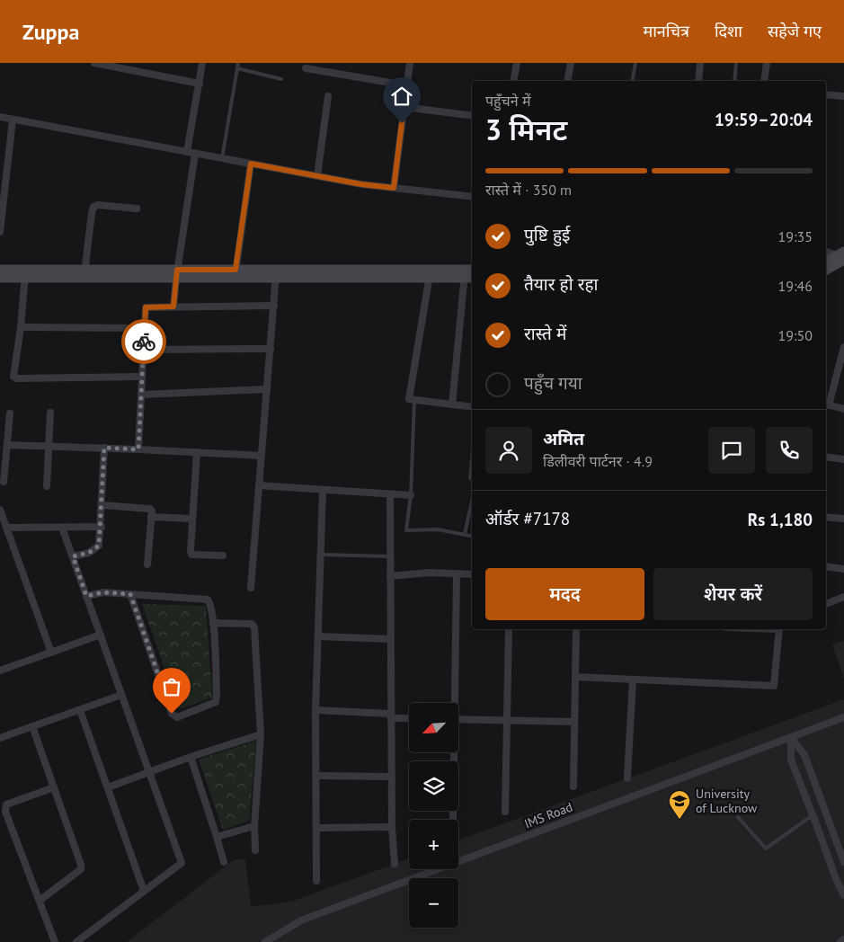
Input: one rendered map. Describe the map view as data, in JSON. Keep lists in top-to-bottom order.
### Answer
{
  "streets": {
    "street": ["IMS Road"]
  },
  "places": {
    "school or university": ["University of Lucknow"]
  },
  "north": "bottom left",
  "page": {
    "header": "Zuppa",
    "nav": ["मानचित्र", "दिशा", "सहेजे गए"],
    "heading": ["3 मिनट", "पहुँचने में", "19:59–20:04"],
    "panel": [
      "अमित",
      "डिलीवरी पार्टनर · 4.9",
      "ऑर्डर #7178",
      "Rs 1,180"
    ],
    "bar": "रास्ते में · 350 m",
    "list": [
      ["पुष्टि हुई", "19:35"],
      ["तैयार हो रहा", "19:46"],
      ["रास्ते में", "19:50"],
      "पहुँच गया"
    ],
    "buttons": ["मदद", "शेयर करें"],
    "map_buttons": ["+", "−"]
  }
}
